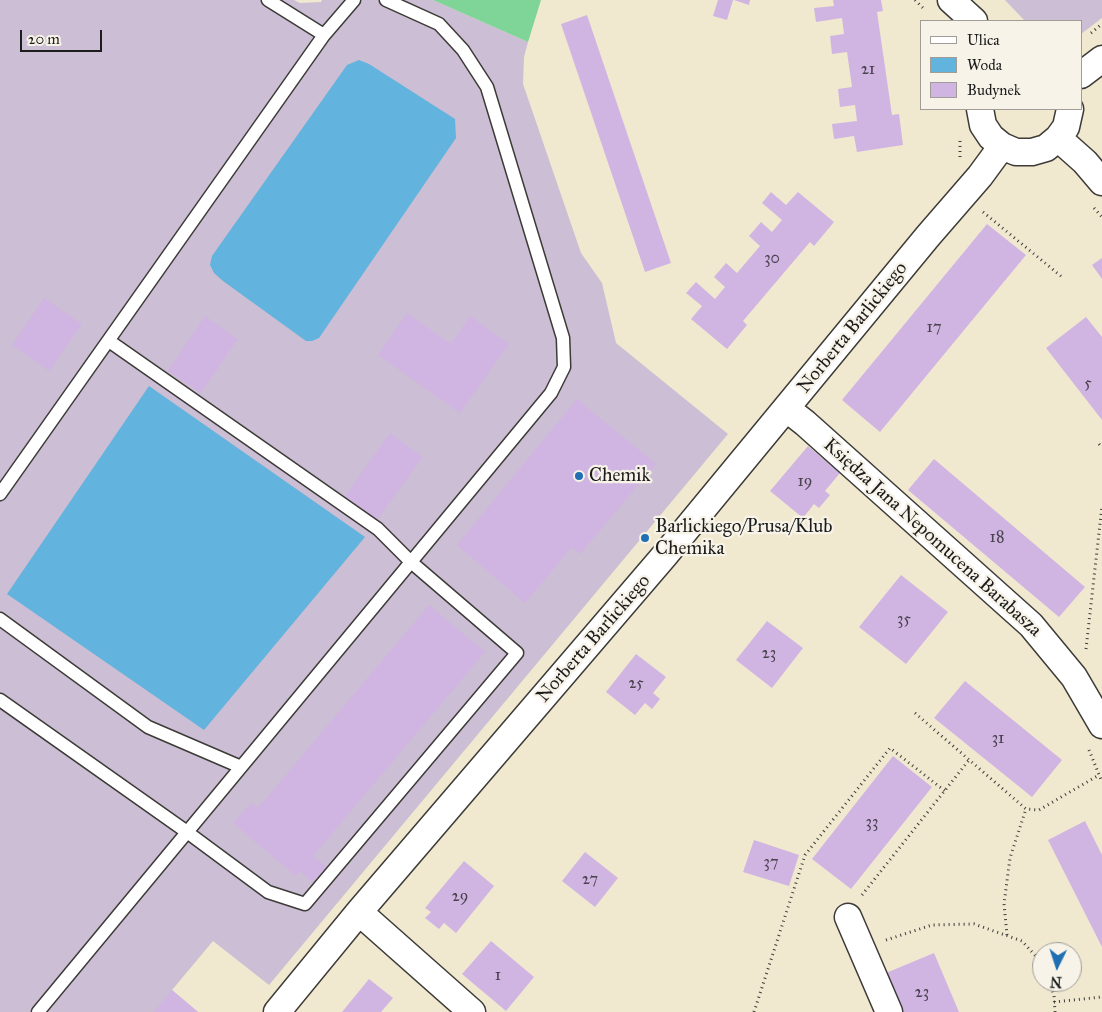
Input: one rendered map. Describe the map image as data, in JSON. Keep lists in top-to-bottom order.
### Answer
{
  "streets": {
    "street": ["Norberta Barlickiego", "Księdza Jana Nepomucena Barabasza"]
  },
  "crossings": [
    ["Norberta Barlickiego", "Księdza Jana Nepomucena Barabasza"]
  ],
  "places": ["Chemik", "Barlickiego/Prusa/Klub Chemika"],
  "house_numbers": [
    "21",
    "30",
    "17",
    "5",
    "19",
    "18",
    "35",
    "23",
    "25",
    "31",
    "33",
    "37",
    "27",
    "29",
    "1",
    "23"
  ],
  "legend": ["Ulica", "Woda", "Budynek"],
  "scale_bar": "20 m",
  "north": "bottom"
}
